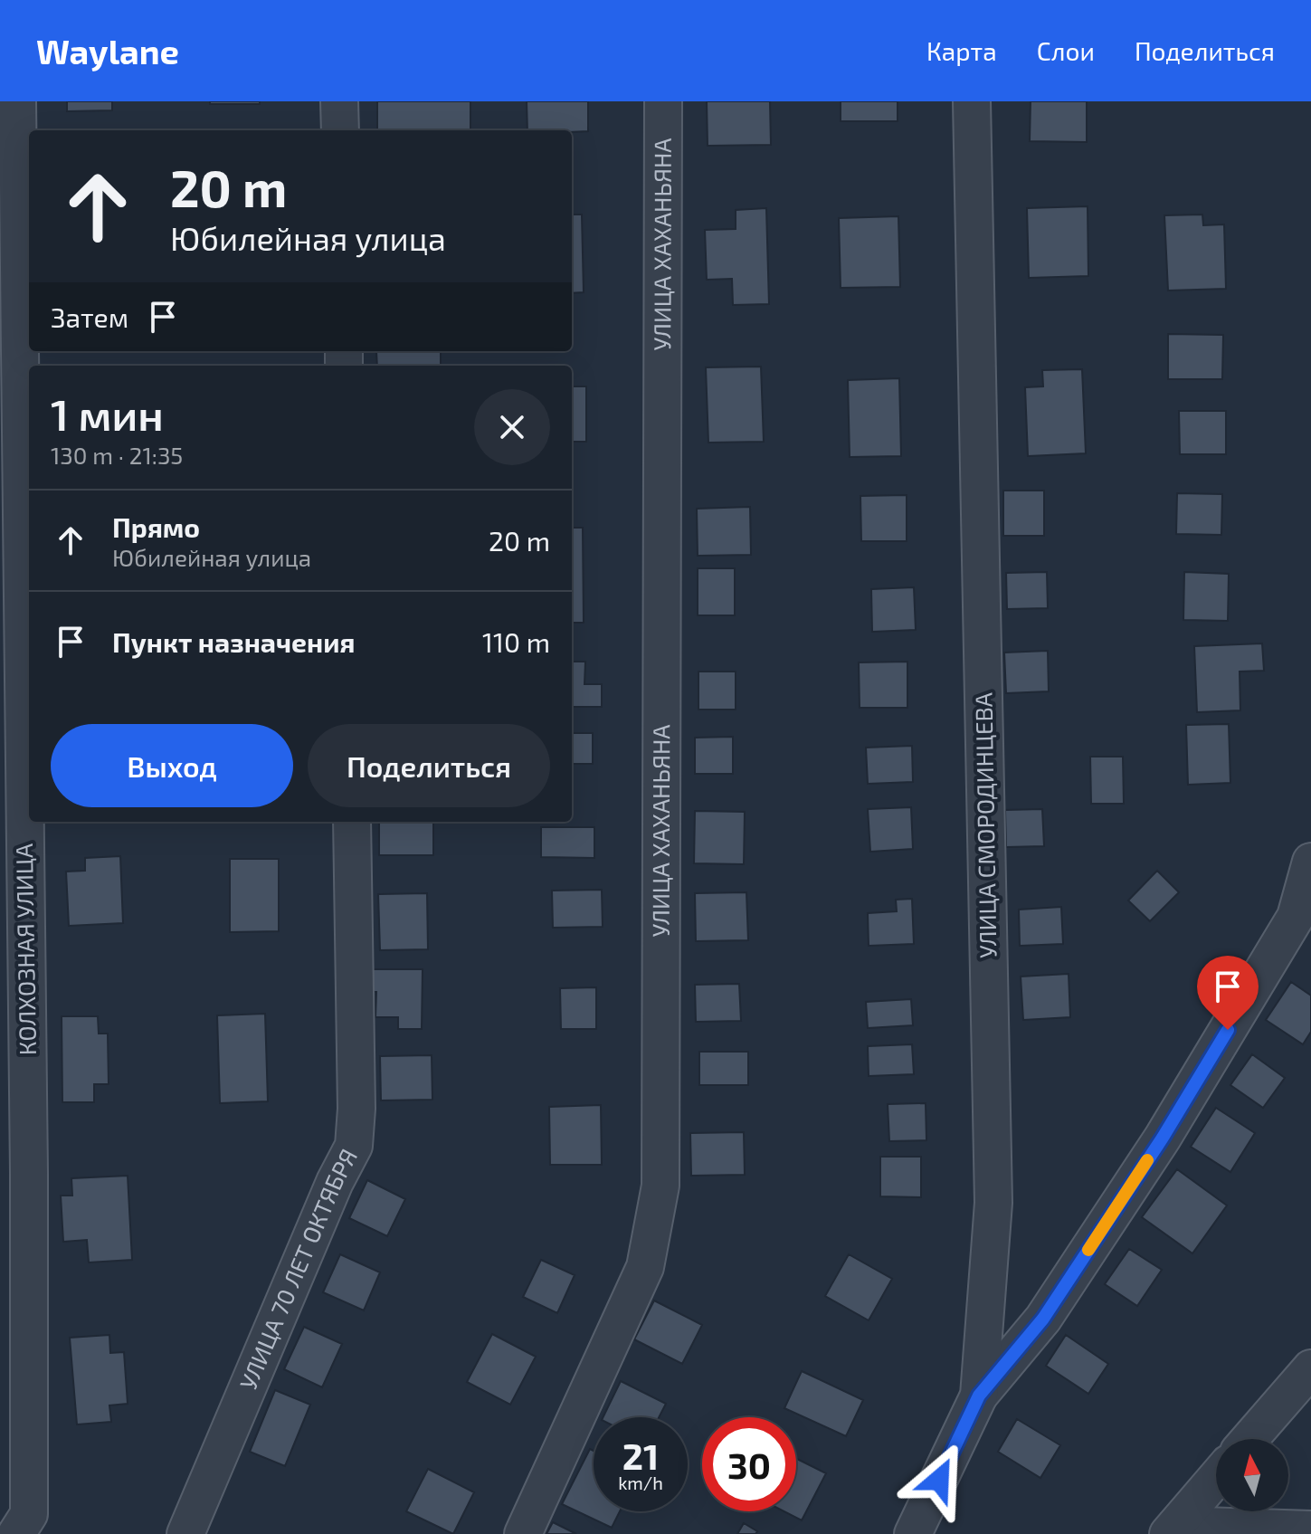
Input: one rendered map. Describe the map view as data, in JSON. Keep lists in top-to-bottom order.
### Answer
{
  "streets": {
    "street": [
      "УЛИЦА ХАХАНЬЯНА",
      "УЛИЦА СМОРОДИНЦЕВА",
      "КОЛХОЗНАЯ УЛИЦА",
      "УЛИЦА 70 ЛЕТ ОКТЯБРЯ"
    ]
  },
  "north": "top",
  "page": {
    "header": "Waylane",
    "nav": ["Карта", "Слои", "Поделиться"],
    "turn": ["20 m", "Юбилейная улица"],
    "then": "Затем",
    "heading": ["1 мин", "130 m · 21:35"],
    "list": [
      {
        "name": "Прямо",
        "note": "Юбилейная улица",
        "value": "20 m"
      },
      {
        "name": "Пункт назначения",
        "value": "110 m"
      }
    ],
    "buttons": ["Выход", "Поделиться"],
    "speed": "21 km/h",
    "limit": "30"
  }
}
